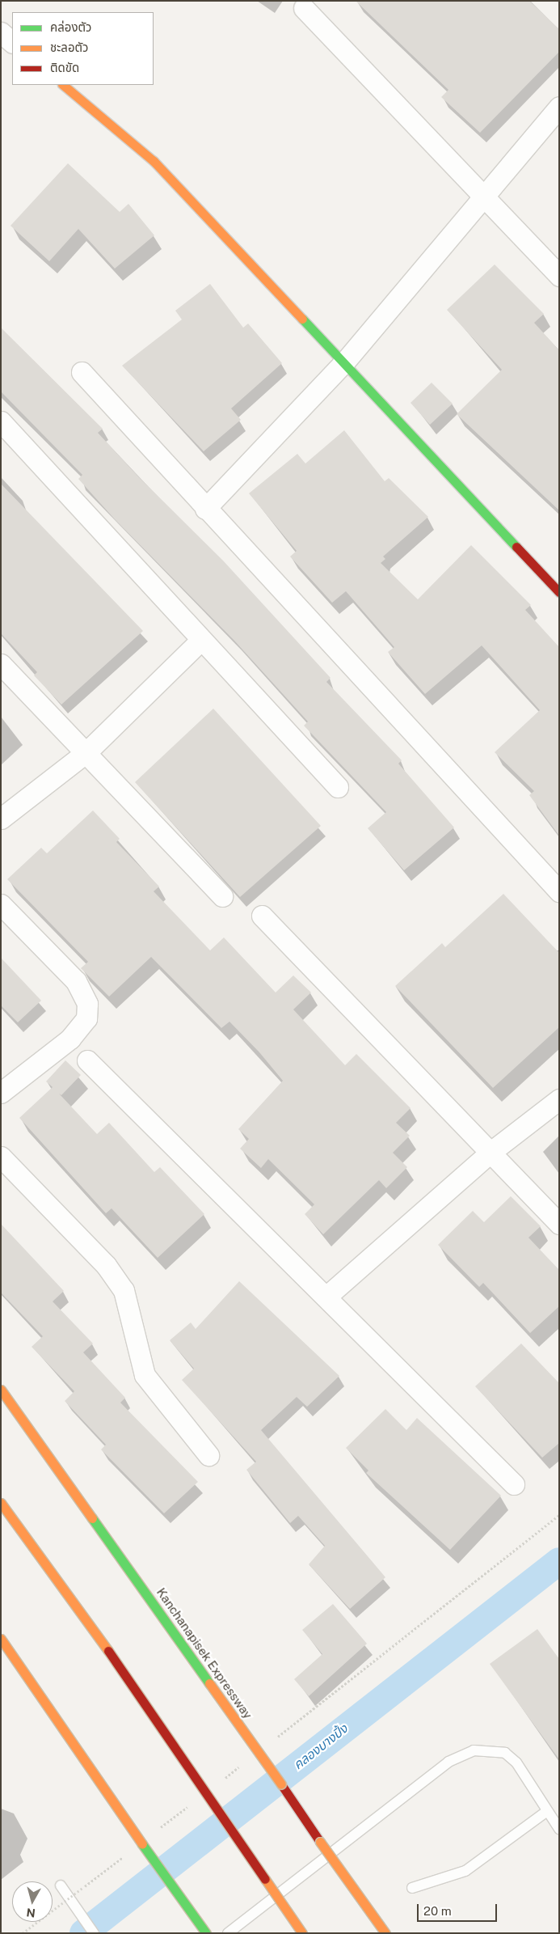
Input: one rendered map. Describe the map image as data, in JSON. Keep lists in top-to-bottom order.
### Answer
{
  "streets": {
    "main road": ["Kanchanapisek Expressway"]
  },
  "water": ["คลองบางปิ้ง"],
  "legend": ["คล่องตัว", "ชะลอตัว", "ติดขัด"],
  "scale_bar": "20 m",
  "north": "bottom"
}
